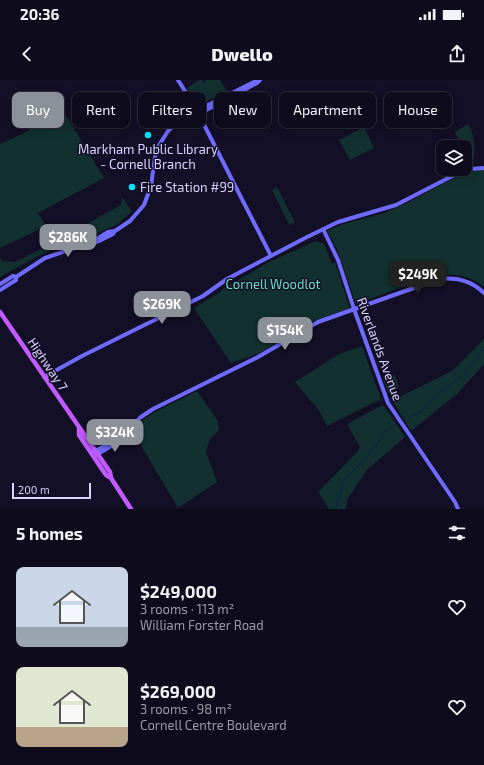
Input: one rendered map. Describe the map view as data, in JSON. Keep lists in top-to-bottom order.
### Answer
{
  "streets": {
    "main road": ["Highway 7"],
    "street": ["Riverlands Avenue"]
  },
  "parks": ["Cornell Woodlot"],
  "places": ["Markham Public Library - Cornell Branch", "Fire Station #99"],
  "scale_bar": "200 m",
  "page": {
    "status": "20:36",
    "header": "Dwello",
    "chip": [
      "Buy",
      "Rent",
      "Filters",
      "New",
      "Apartment",
      "House"
    ],
    "price": [
      "$286K",
      "$249K",
      "$269K",
      "$154K",
      "$324K"
    ],
    "scale": "200 m",
    "heading": "5 homes",
    "list": [
      {
        "name": "$249,000",
        "note": "3 rooms · 113 m² · William Forster Road"
      },
      {
        "name": "$269,000",
        "note": "3 rooms · 98 m² · Cornell Centre Boulevard"
      }
    ]
  }
}
